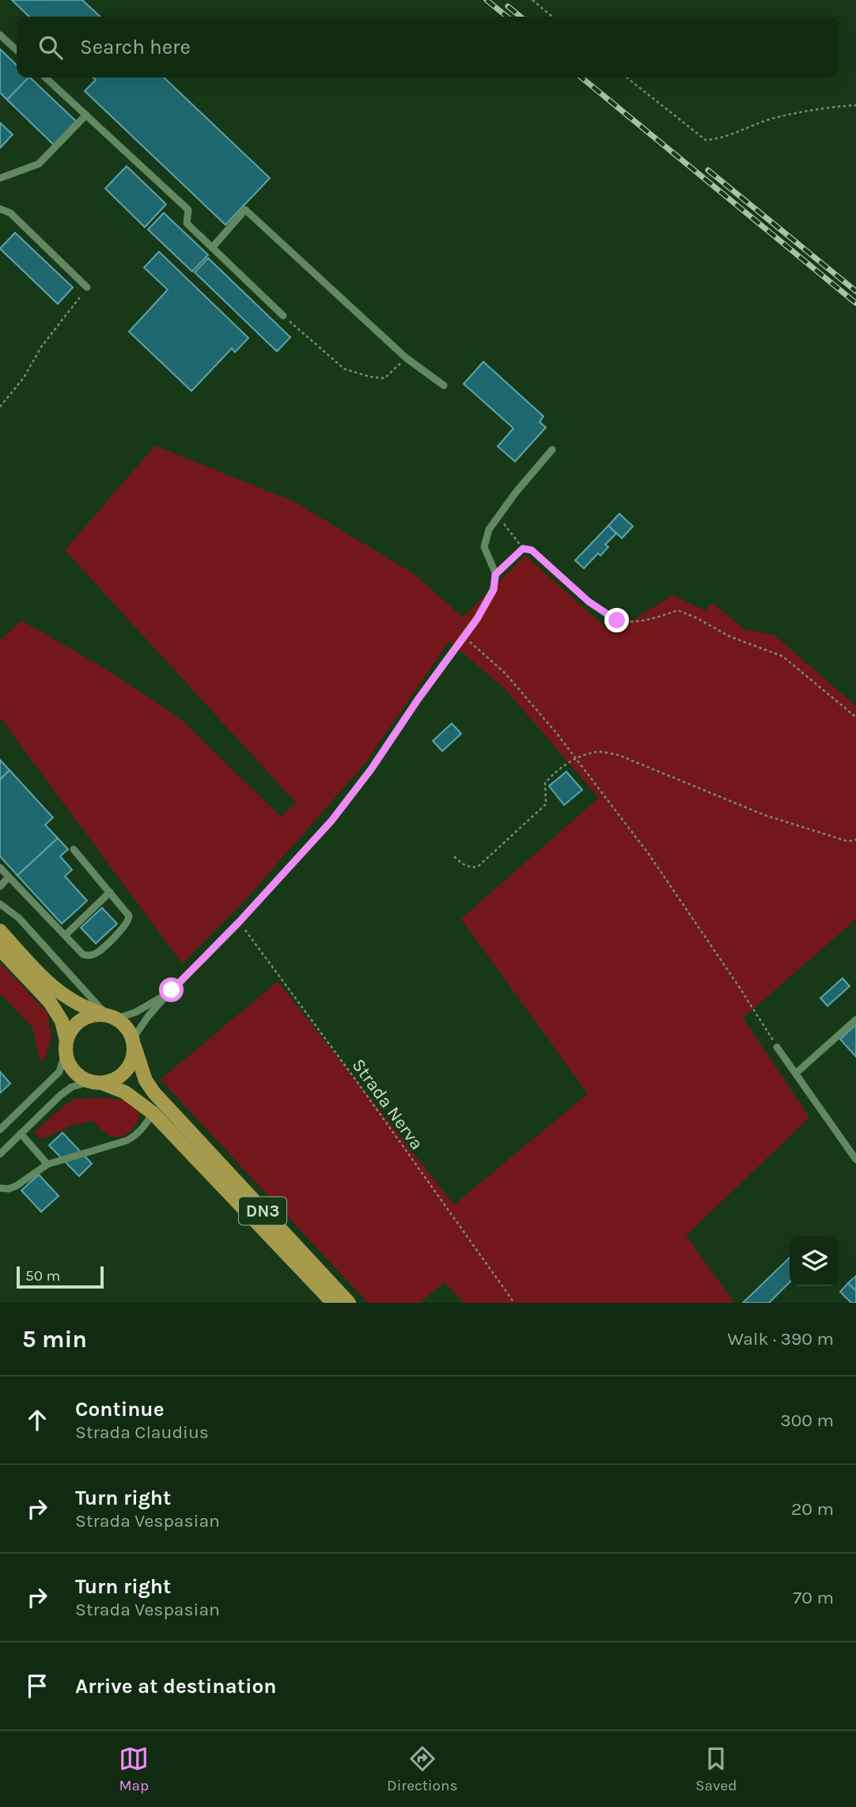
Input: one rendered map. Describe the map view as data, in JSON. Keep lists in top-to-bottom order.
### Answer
{
  "streets": {
    "main road": ["DN3"],
    "path": ["Strada Nerva"]
  },
  "scale_bar": "50 m",
  "page": {
    "search": "Search here",
    "scale": "50 m",
    "heading": ["5 min", "Walk · 390 m"],
    "list": [
      ["Continue", "Strada Claudius", "300 m"],
      ["Turn right", "Strada Vespasian", "20 m"],
      ["Turn right", "Strada Vespasian", "70 m"],
      "Arrive at destination"
    ],
    "nav": ["Map", "Directions", "Saved"]
  }
}
